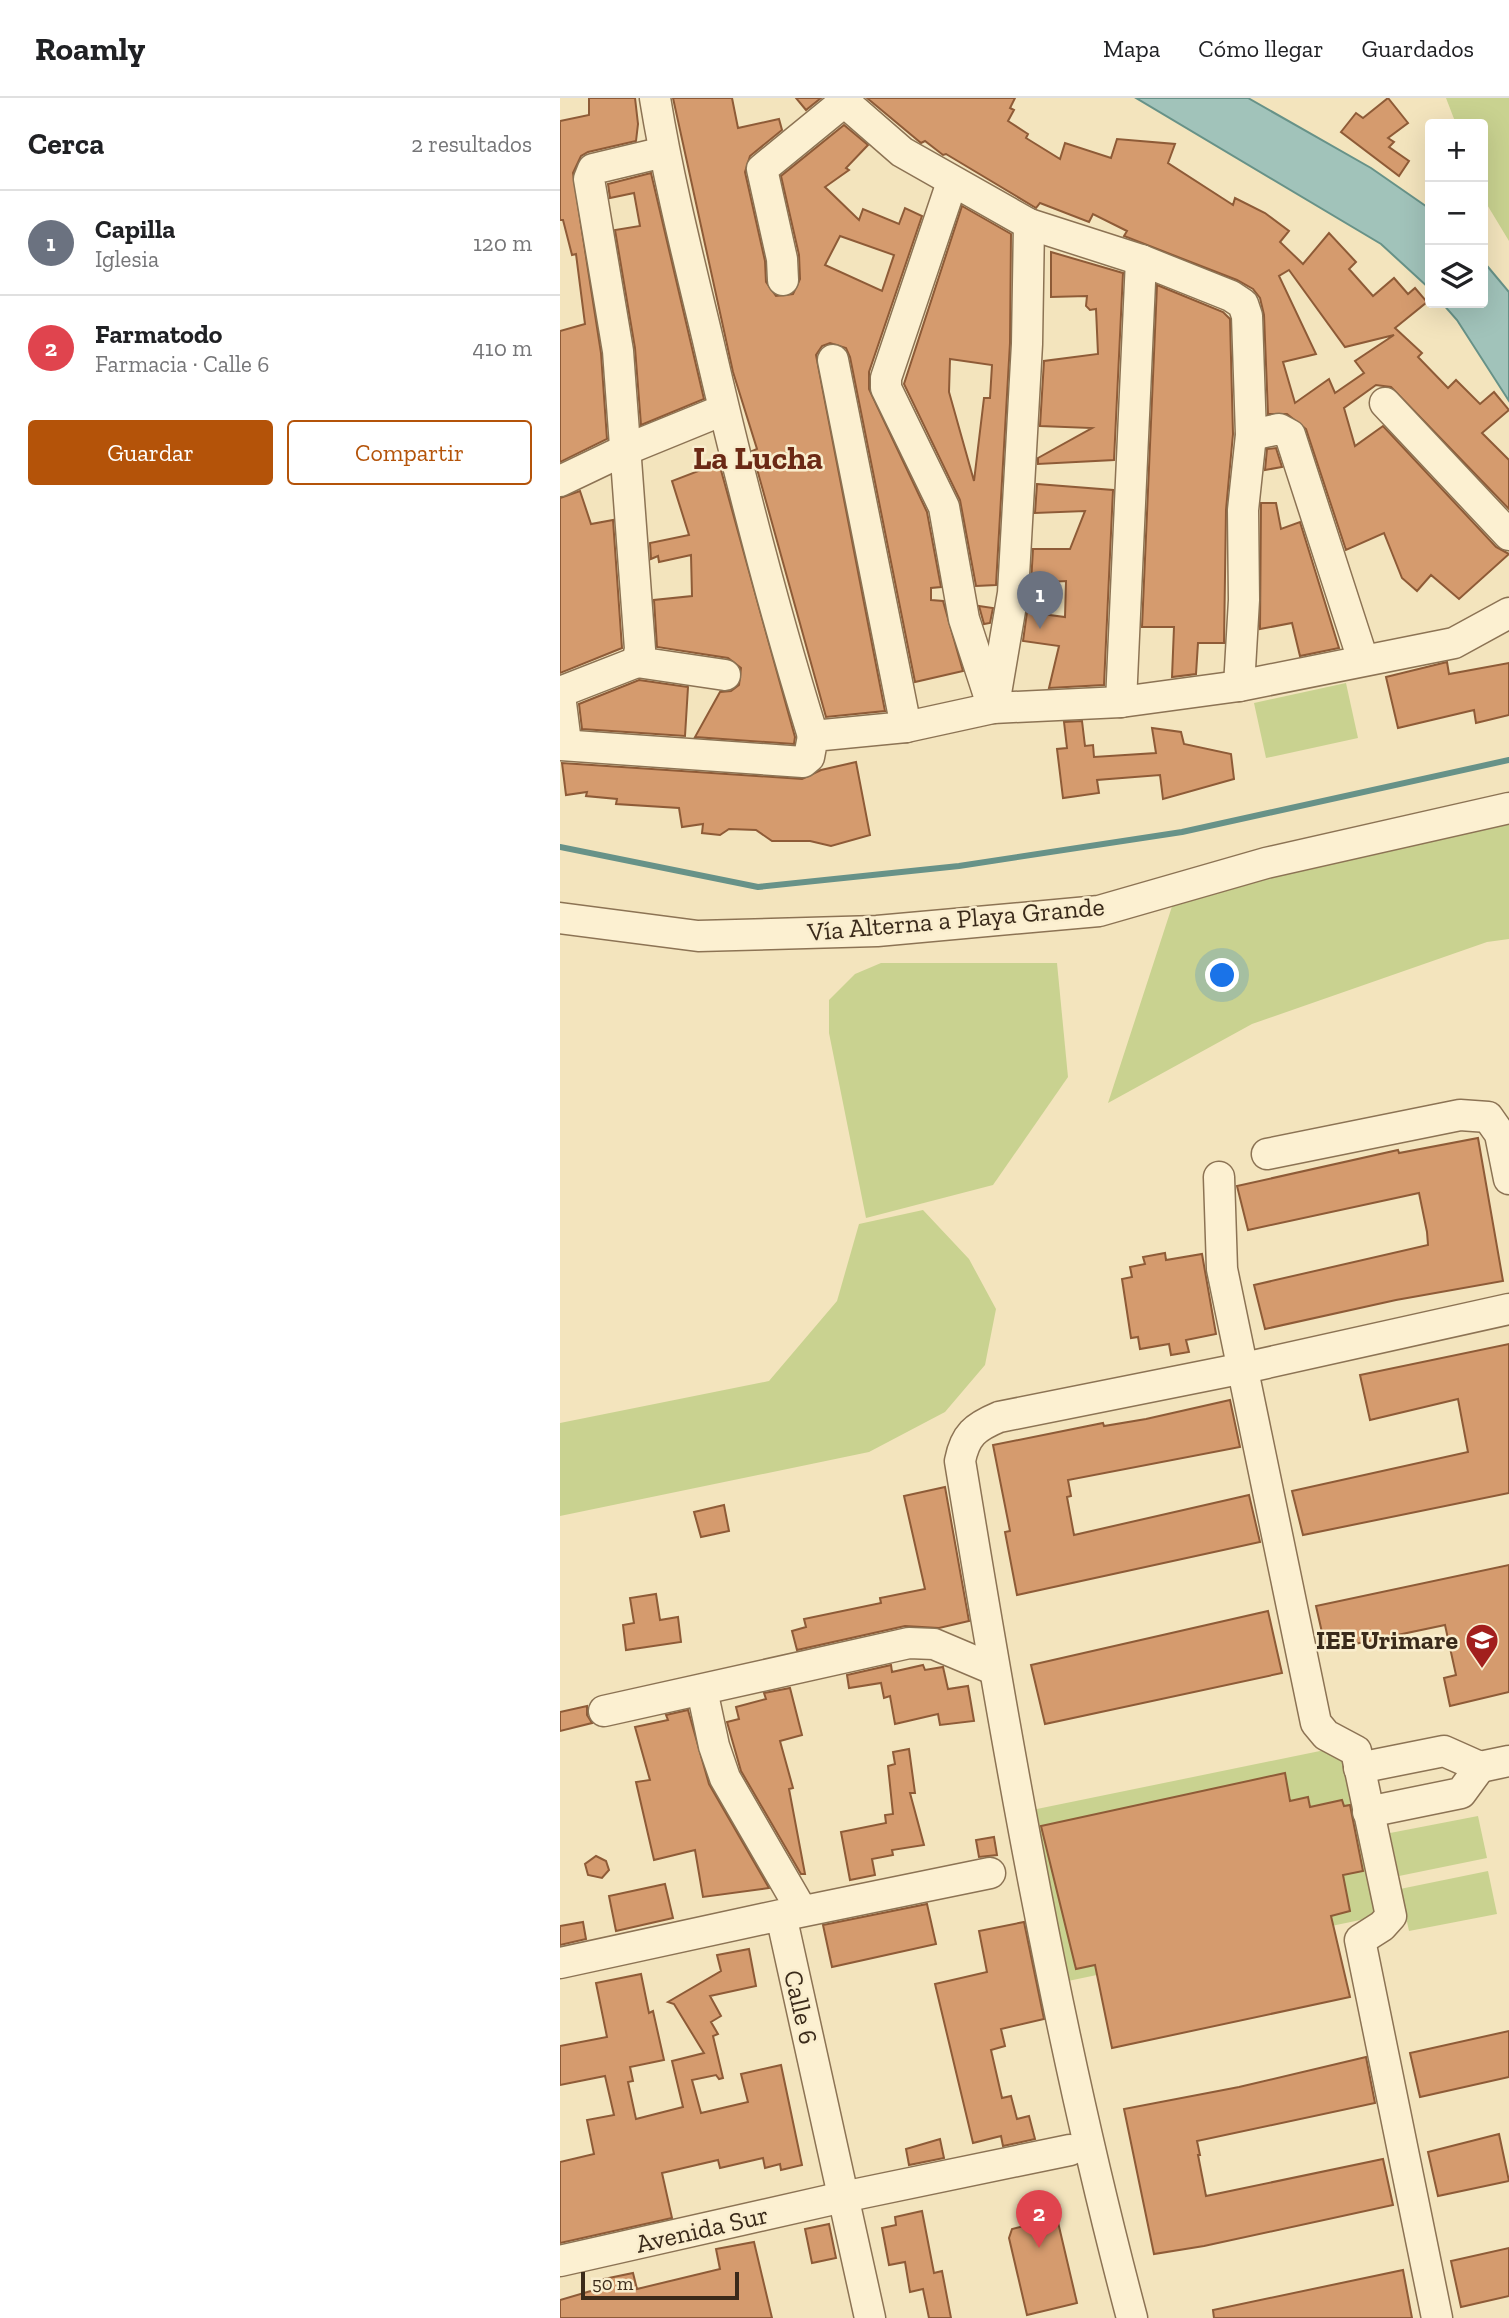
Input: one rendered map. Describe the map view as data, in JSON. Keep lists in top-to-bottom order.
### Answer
{
  "streets": {
    "street": ["Vía Alterna a Playa Grande", "Calle 6", "Avenida Sur"]
  },
  "crossings": [
    ["Calle 6", "Avenida Sur"]
  ],
  "districts": ["La Lucha"],
  "places": {
    "school or university": ["IEE Urimare"]
  },
  "scale_bar": "50 m",
  "page": {
    "header": "Roamly",
    "nav": ["Mapa", "Cómo llegar", "Guardados"],
    "heading": ["Cerca", "2 resultados"],
    "map_buttons": ["+", "−"],
    "list": [
      {
        "mark": "1",
        "name": "Capilla",
        "note": "Iglesia",
        "value": "120 m"
      },
      {
        "mark": "2",
        "name": "Farmatodo",
        "note": "Farmacia · Calle 6",
        "value": "410 m"
      }
    ],
    "buttons": ["Guardar", "Compartir"],
    "pins": ["1", "2"],
    "scale": "50 m"
  }
}
